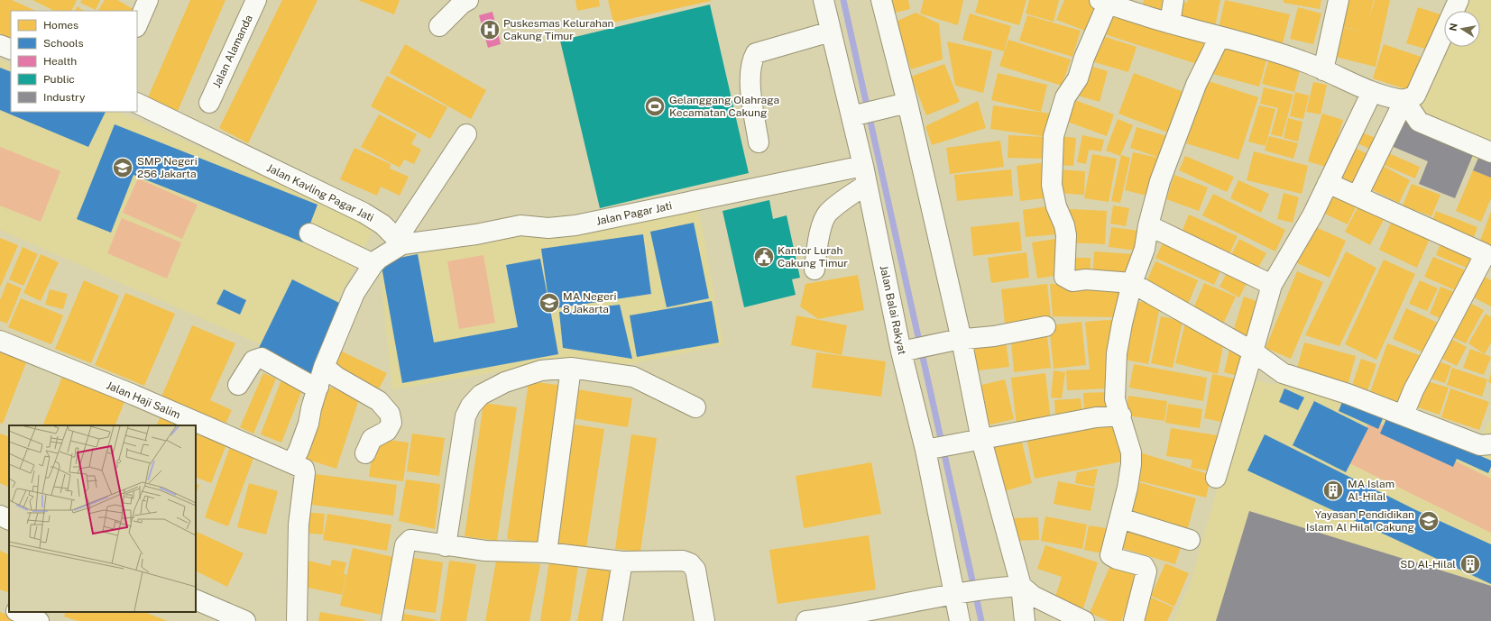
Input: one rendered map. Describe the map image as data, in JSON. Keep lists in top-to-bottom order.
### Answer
{
  "streets": {
    "street": [
      "Jalan Alamanda",
      "Jalan Kavling Pagar Jati",
      "Jalan Pagar Jati",
      "Jalan Balai Rakyat",
      "Jalan Haji Salim"
    ]
  },
  "crossings": [
    ["Jalan Kavling Pagar Jati", "Jalan Pagar Jati"],
    ["Jalan Pagar Jati", "Jalan Balai Rakyat"]
  ],
  "places": {
    "hospital": ["Puskesmas Kelurahan Cakung Timur"],
    "sports": ["Gelanggang Olahraga Kecamatan Cakung"],
    "school or university": ["SMP Negeri 256 Jakarta", "MA Negeri 8 Jakarta", "Yayasan Pendidikan Islam Al Hilal Cakung"],
    "public building": ["Kantor Lurah Cakung Timur"],
    "building": ["MA Islam Al-Hilal", "SD Al-Hilal"]
  },
  "legend": [
    "Homes",
    "Schools",
    "Health",
    "Public",
    "Industry"
  ],
  "north": "left"
}
